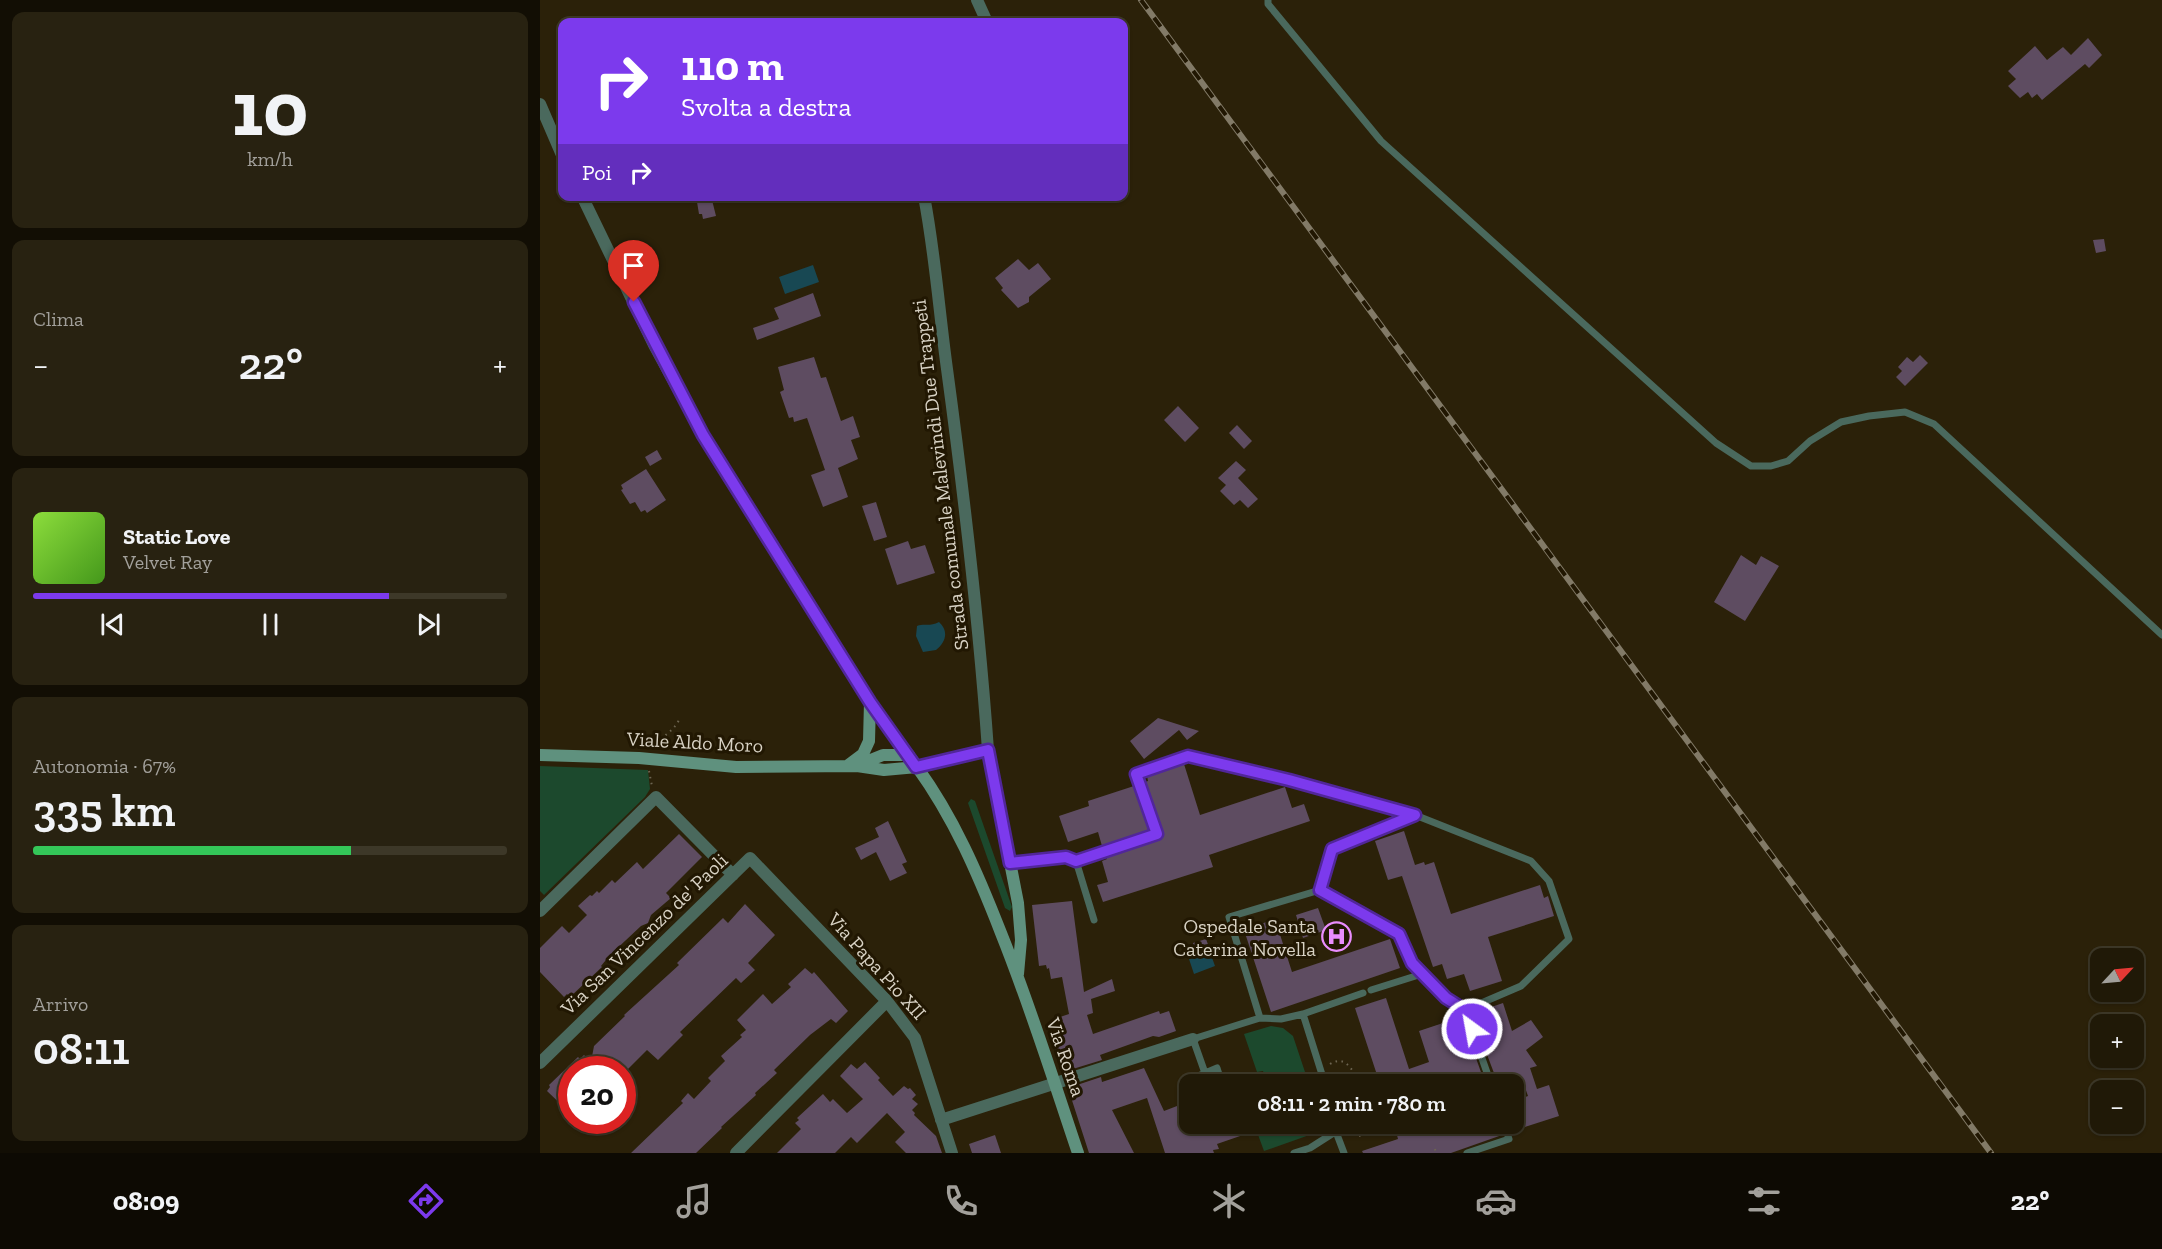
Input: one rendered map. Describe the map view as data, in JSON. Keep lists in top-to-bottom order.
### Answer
{
  "streets": {
    "main road": ["Viale Aldo Moro", "Via Roma"],
    "street": ["Strada comunale Malevindi Due Trappeti", "Via San Vincenzo de' Paoli", "Via Papa Pio XII"]
  },
  "crossings": [
    ["Strada comunale Malevindi Due Trappeti", "Viale Aldo Moro"],
    ["Viale Aldo Moro", "Via Roma"],
    ["Via San Vincenzo de' Paoli", "Via Papa Pio XII"]
  ],
  "places": {
    "hospital": ["Ospedale Santa Caterina Novella"]
  },
  "north": "top right",
  "page": {
    "tile": [
      ["10", "km/h"],
      "Clima",
      ["Autonomia · 67%", "335 km"],
      ["Arrivo", "08:11"]
    ],
    "turn": ["110 m", "Svolta a destra"],
    "then": "Poi",
    "heat": ["−", "22°", "+"],
    "song": ["Static Love", "Velvet Ray"],
    "map_buttons": ["+", "−"],
    "limit": "20",
    "trip": "08:11 · 2 min · 780 m",
    "tabs": ["08:09", "22°"]
  }
}
